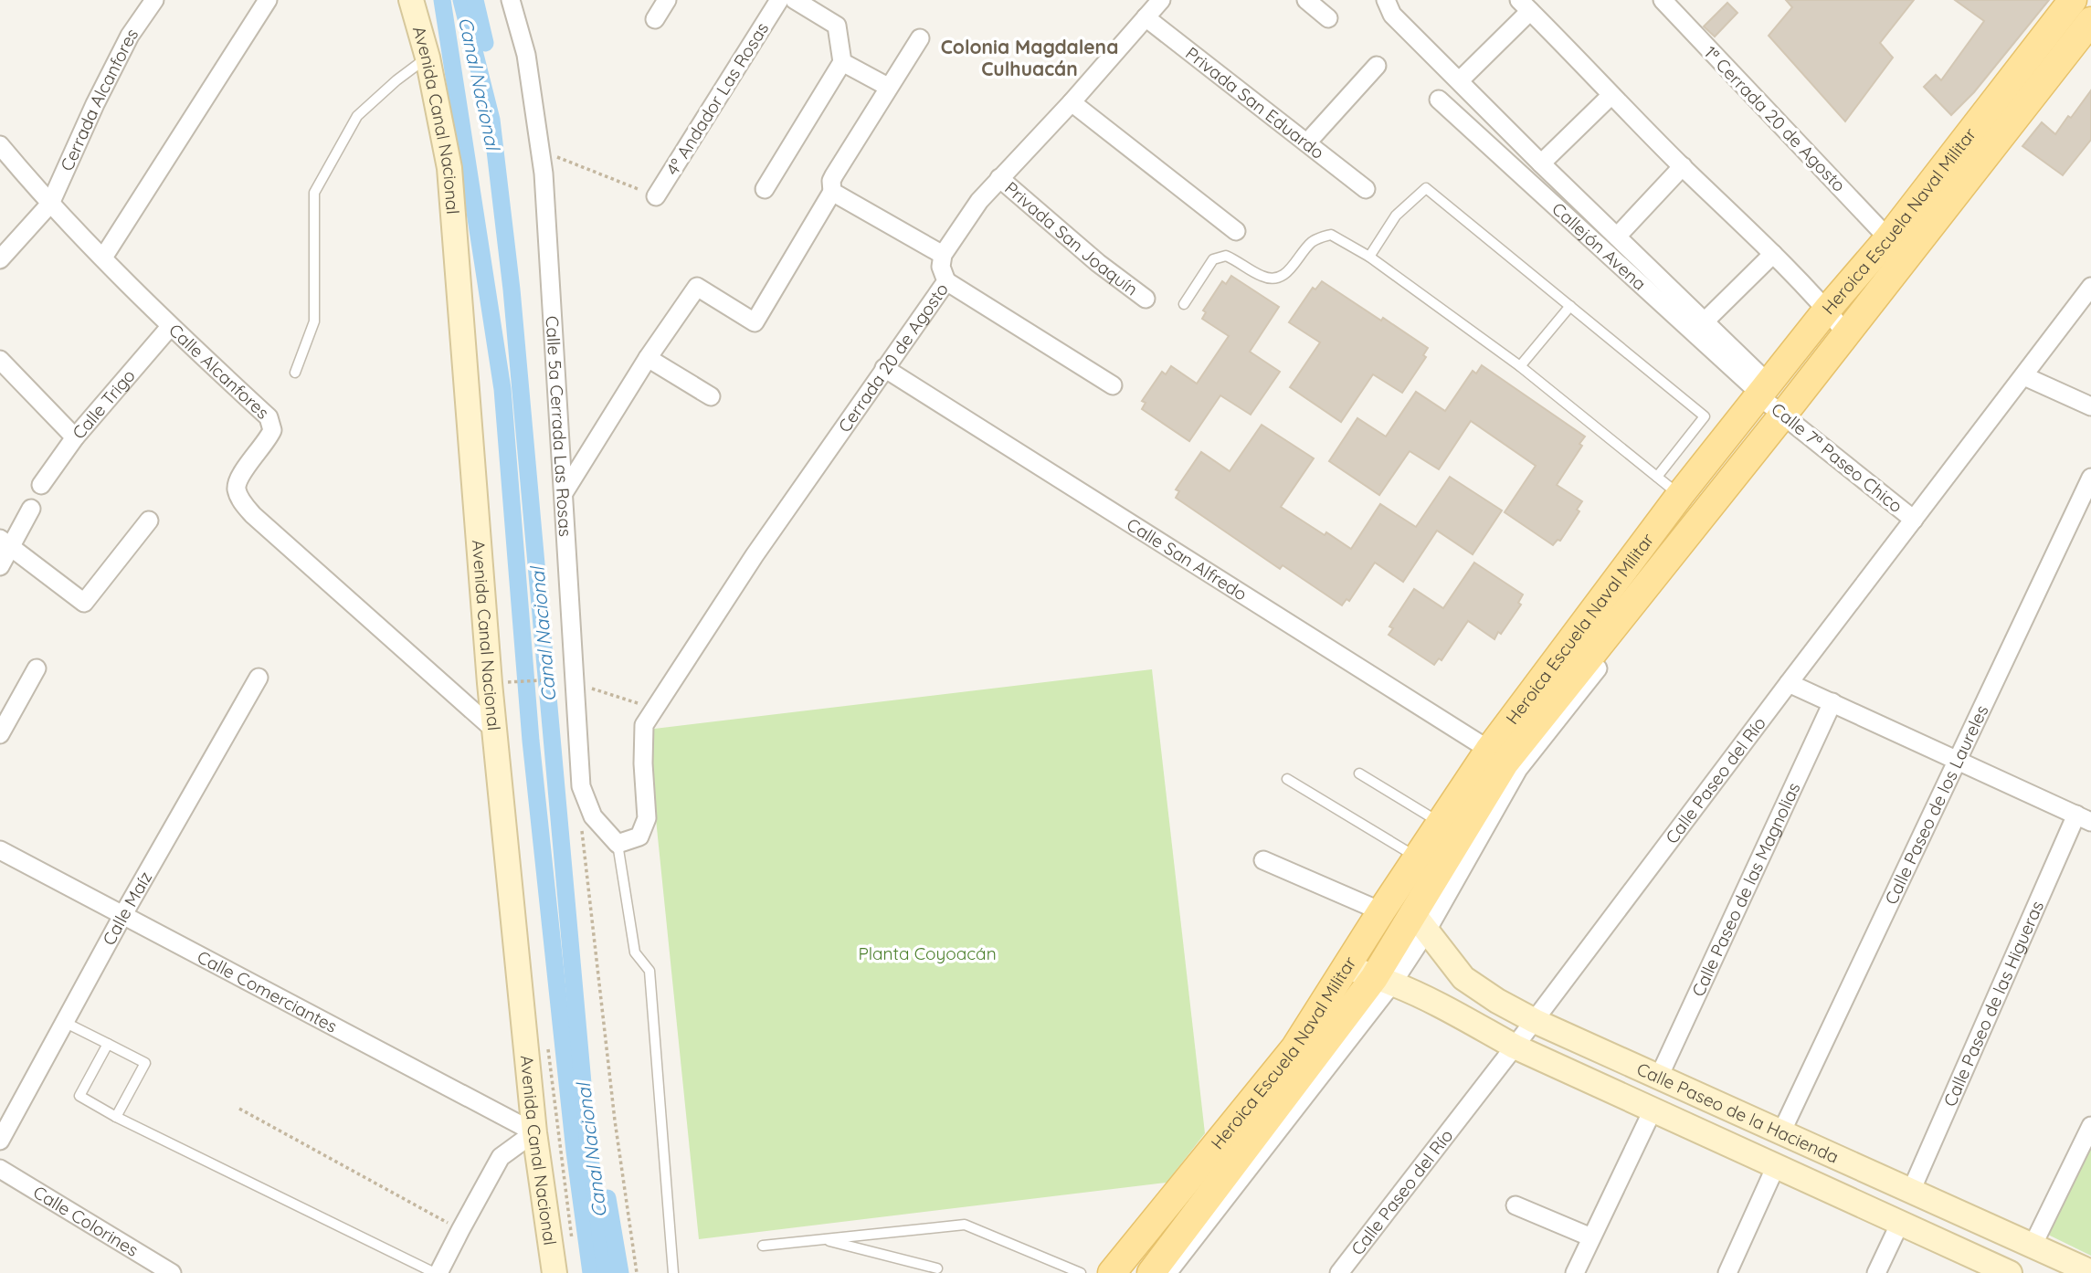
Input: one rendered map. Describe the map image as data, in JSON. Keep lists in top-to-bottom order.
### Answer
{
  "streets": {
    "main road": ["Heroica Escuela Naval Militar"],
    "street": [
      "4º Andador Las Rosas",
      "Cerrada Alcanfores",
      "Privada San Eduardo",
      "1ª Cerrada 20 de Agosto",
      "Avenida Canal Nacional",
      "Privada San Joaquín",
      "Callejón Avena",
      "Cerrada 20 de Agosto",
      "Calle Alcanfores",
      "Calle Trigo",
      "Calle 5a Cerrada Las Rosas",
      "Calle 7ª Paseo Chico",
      "Calle San Alfredo",
      "Calle Paseo del Río",
      "Calle Paseo de los Laureles",
      "Calle Paseo de las Magnolias",
      "Calle Maíz",
      "Calle Comerciantes",
      "Calle Paseo de las Higueras",
      "Calle Paseo de la Hacienda",
      "Calle Colorines"
    ]
  },
  "crossings": [
    ["Cerrada Alcanfores", "Calle Alcanfores"],
    ["Privada San Eduardo", "Cerrada 20 de Agosto"],
    ["1ª Cerrada 20 de Agosto", "Heroica Escuela Naval Militar"],
    ["Avenida Canal Nacional", "Calle Alcanfores"],
    ["Avenida Canal Nacional", "Calle Comerciantes"],
    ["Heroica Escuela Naval Militar", "Callejón Avena"],
    ["Heroica Escuela Naval Militar", "Calle 7ª Paseo Chico"],
    ["Heroica Escuela Naval Militar", "Calle San Alfredo"],
    ["Heroica Escuela Naval Militar", "Calle Paseo de la Hacienda"],
    ["Privada San Joaquín", "Cerrada 20 de Agosto"],
    ["Callejón Avena", "Calle 7ª Paseo Chico"],
    ["Cerrada 20 de Agosto", "Calle 5a Cerrada Las Rosas"],
    ["Cerrada 20 de Agosto", "Calle San Alfredo"],
    ["Calle Alcanfores", "Calle Trigo"],
    ["Calle 7ª Paseo Chico", "Calle Paseo del Río"],
    ["Calle Paseo del Río", "Calle Paseo de la Hacienda"],
    ["Calle Paseo de los Laureles", "Calle Paseo de la Hacienda"],
    ["Calle Paseo de las Magnolias", "Calle Paseo de la Hacienda"],
    ["Calle Maíz", "Calle Comerciantes"],
    ["Calle Paseo de las Higueras", "Calle Paseo de la Hacienda"]
  ],
  "districts": ["Colonia Magdalena Culhuacán"],
  "water": ["Canal Nacional"],
  "parks": ["Planta Coyoacán"]
}
